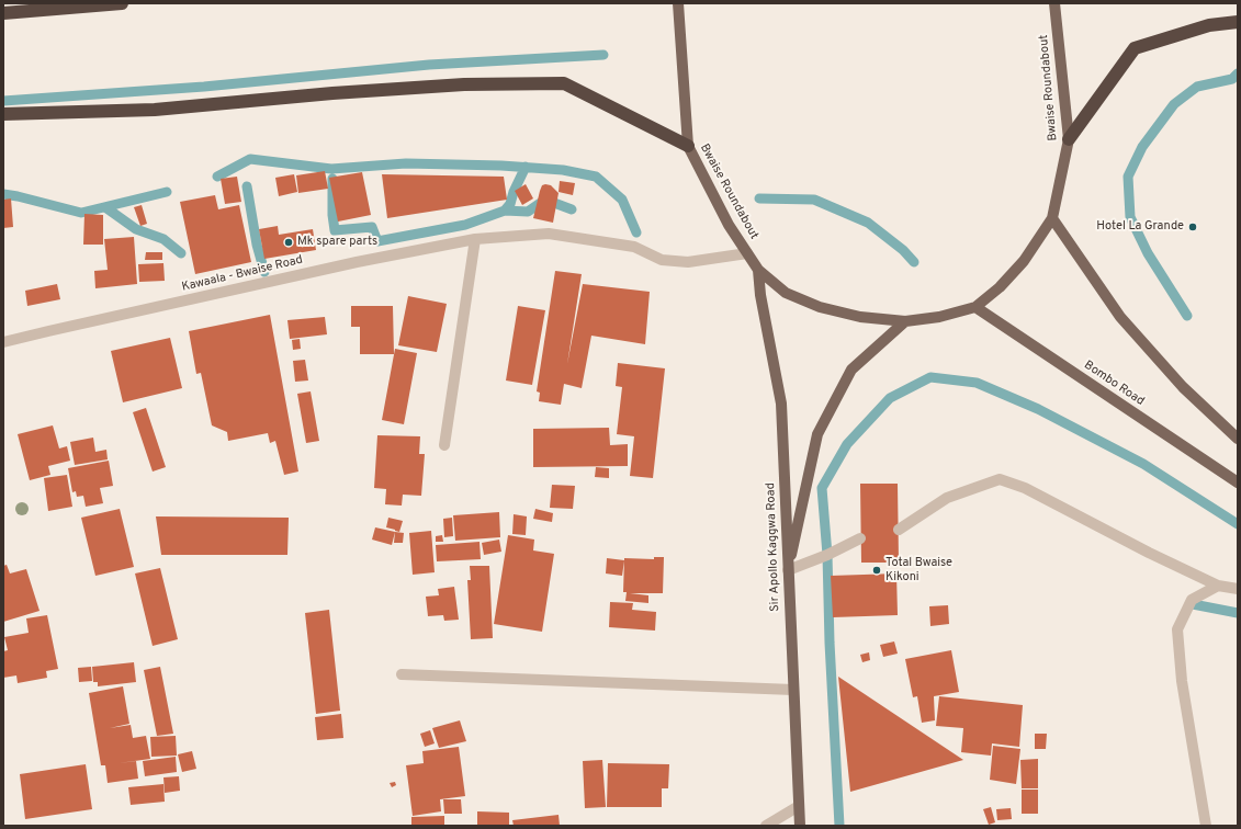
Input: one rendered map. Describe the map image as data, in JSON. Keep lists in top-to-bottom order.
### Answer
{
  "streets": {
    "main road": ["Bwaise Roundabout", "Bombo Road", "Sir Apollo Kaggwa Road"],
    "street": ["Kawaala - Bwaise Road"]
  },
  "crossings": [
    ["Bwaise Roundabout", "Kawaala - Bwaise Road"],
    ["Bwaise Roundabout", "Bombo Road"],
    ["Bwaise Roundabout", "Sir Apollo Kaggwa Road"]
  ],
  "places": ["Hotel La Grande", "Mk spare parts", "Total Bwaise Kikoni"]
}
